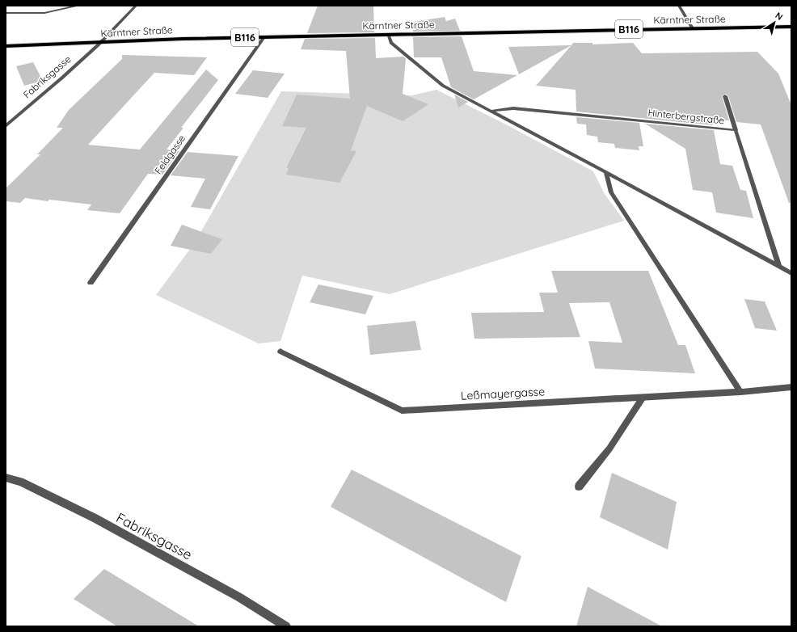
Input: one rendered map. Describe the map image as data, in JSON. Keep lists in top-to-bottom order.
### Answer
{
  "streets": {
    "main road": ["Kärntner Straße", "B116"],
    "street": [
      "Fabriksgasse",
      "Hinterbergstraße",
      "Feldgasse",
      "Leßmayergasse"
    ]
  },
  "crossings": [
    ["Kärntner Straße", "Fabriksgasse"],
    ["Kärntner Straße", "Feldgasse"]
  ],
  "north": "top right"
}
